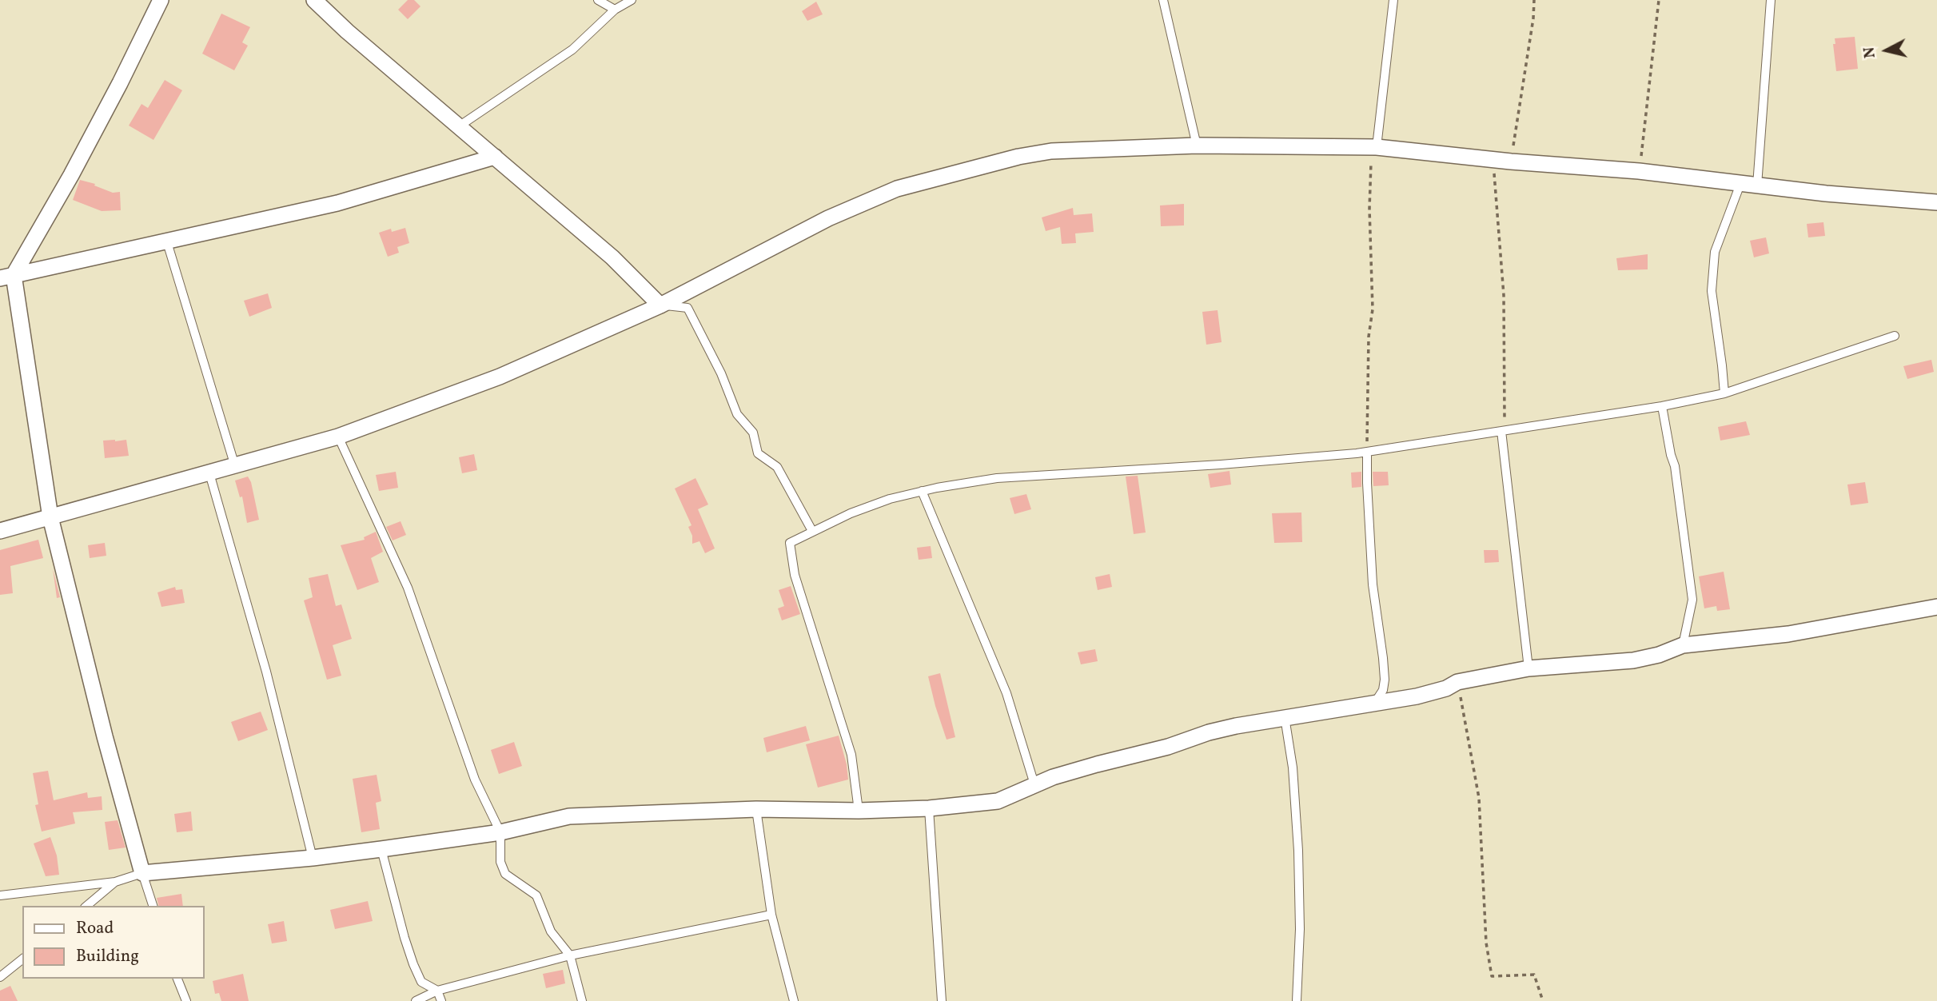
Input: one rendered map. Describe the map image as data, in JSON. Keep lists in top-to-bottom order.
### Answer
{
  "legend": ["Road", "Building"],
  "north": "left"
}
